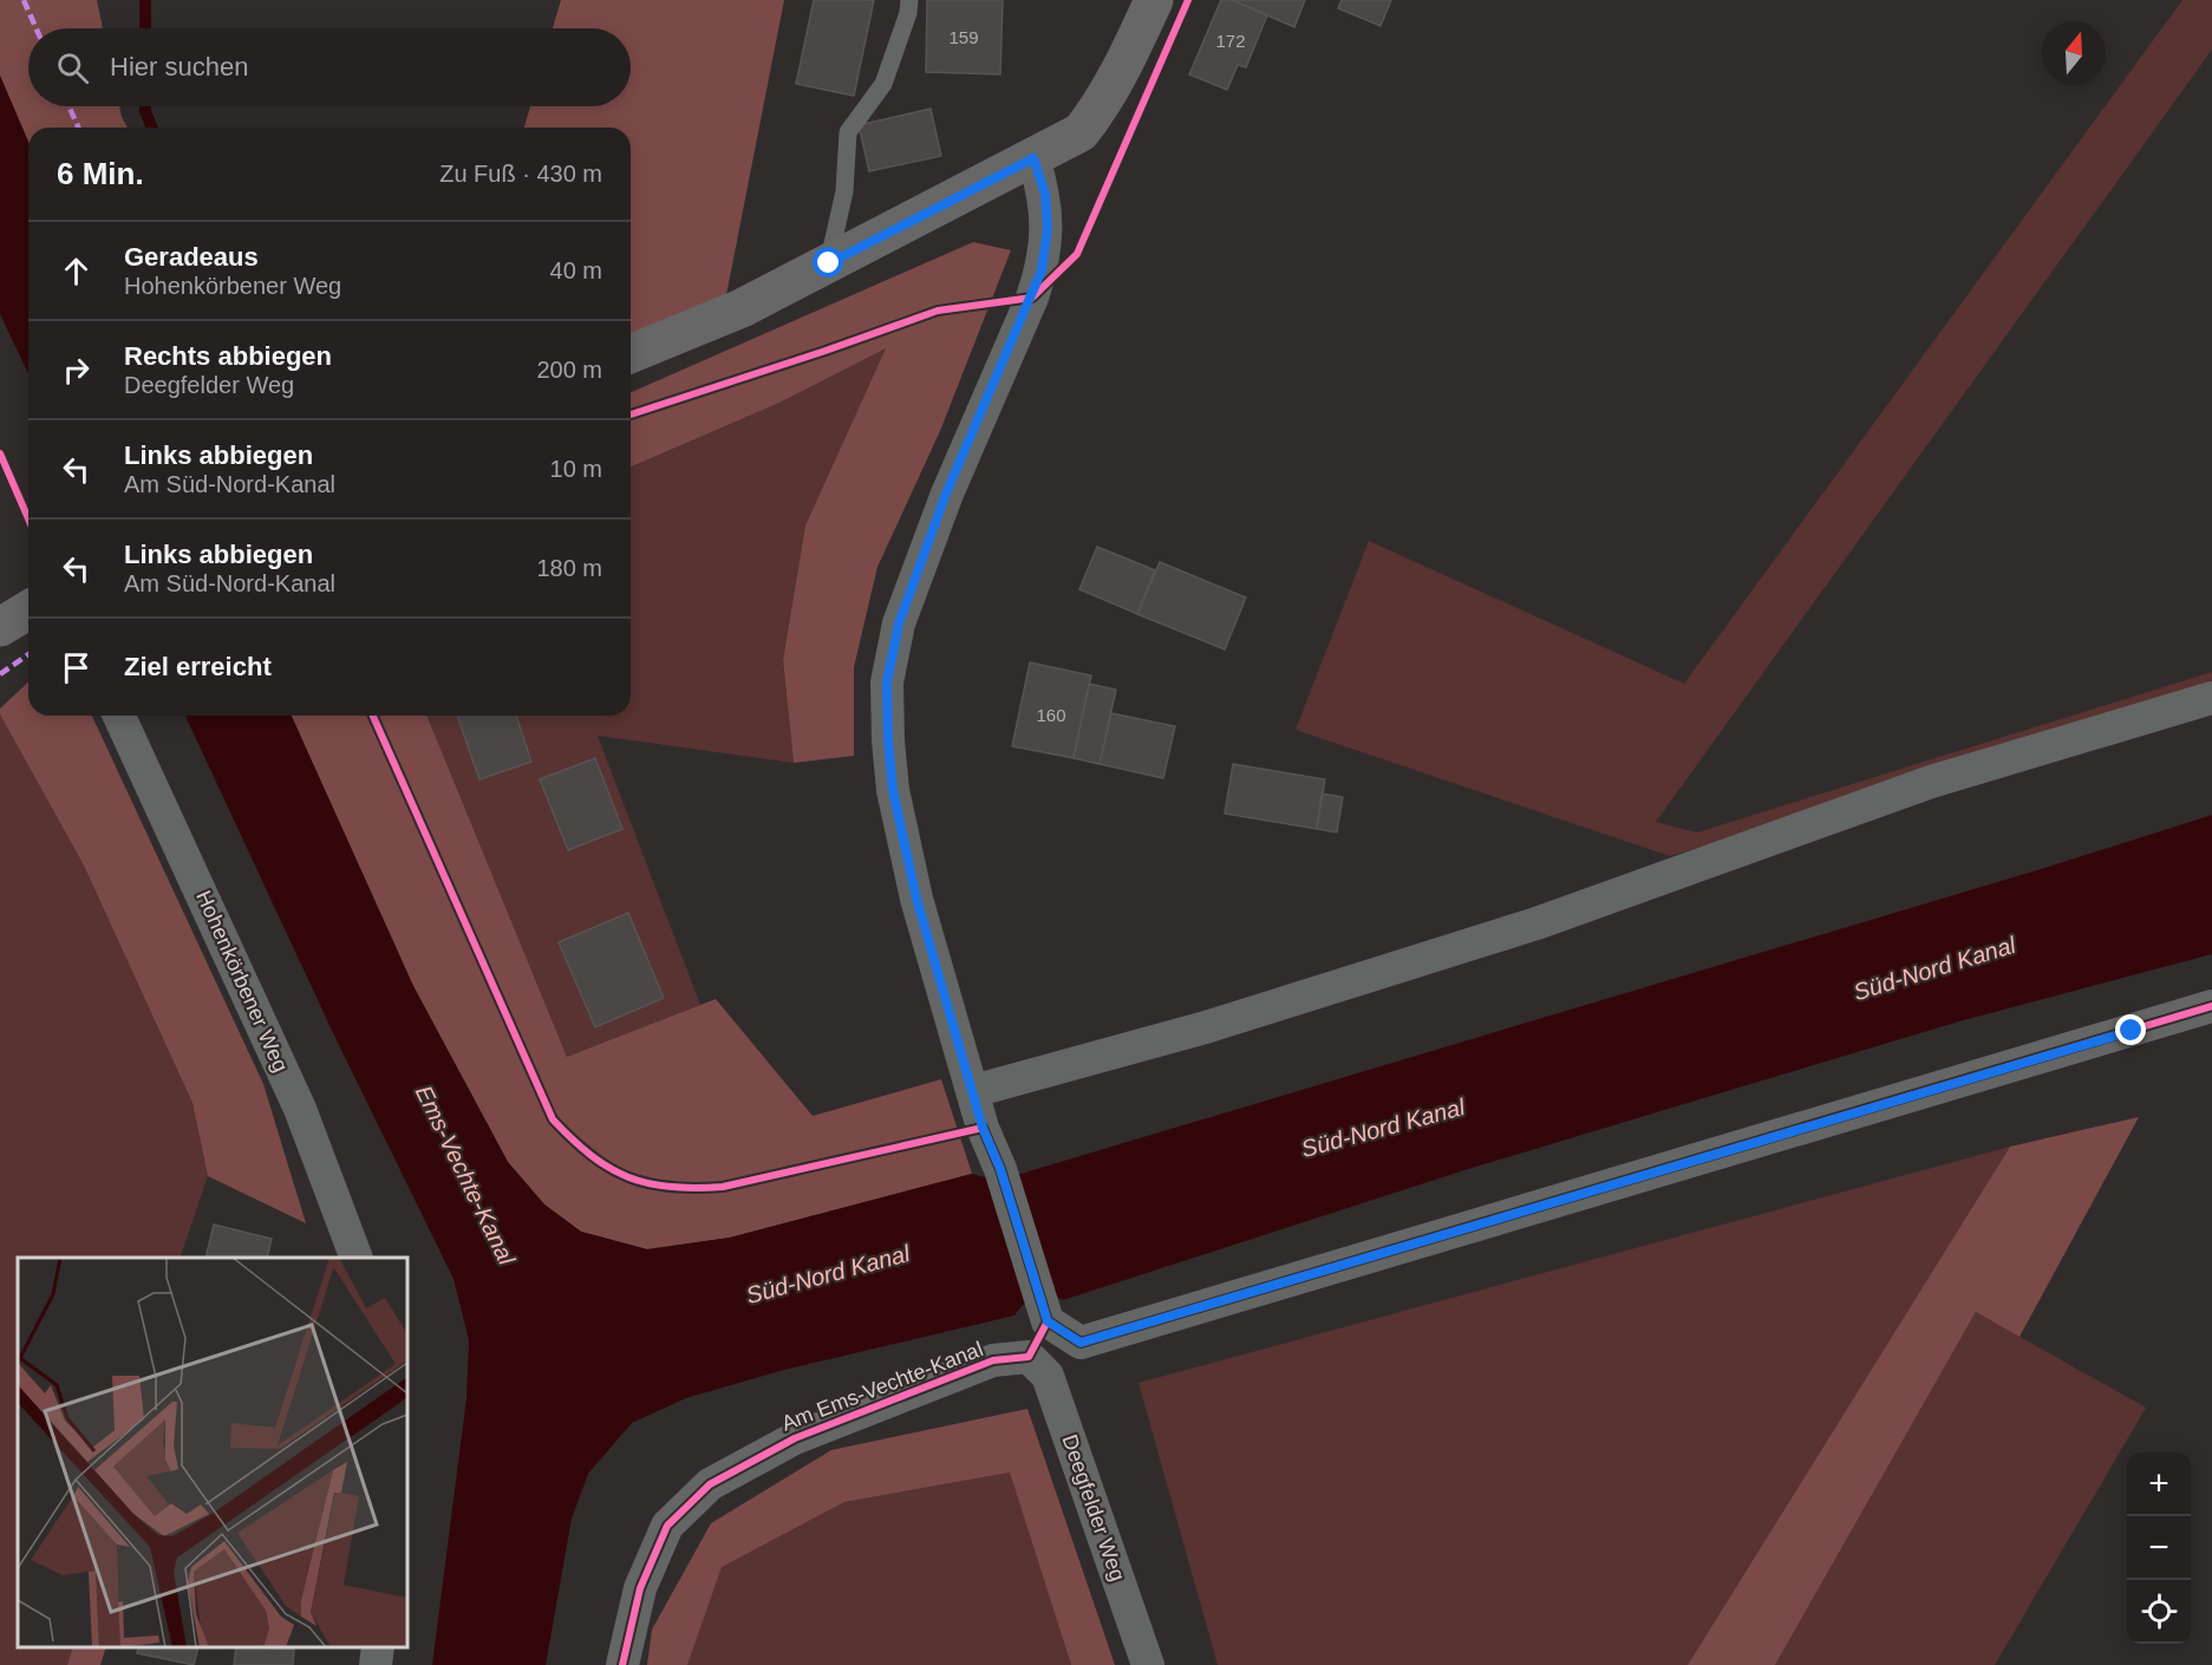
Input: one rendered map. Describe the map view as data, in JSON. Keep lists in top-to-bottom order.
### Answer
{
  "streets": {
    "street": ["Hohenkörbener Weg", "Am Ems-Vechte-Kanal", "Deegfelder Weg"]
  },
  "crossings": [
    ["Am Ems-Vechte-Kanal", "Deegfelder Weg"]
  ],
  "water": ["Süd-Nord Kanal", "Ems-Vechte-Kanal"],
  "house_numbers": ["159", "172", "160"],
  "north": "top",
  "page": {
    "search": "Hier suchen",
    "heading": ["6 Min.", "Zu Fuß · 430 m"],
    "list": [
      ["Geradeaus", "Hohenkörbener Weg", "40 m"],
      ["Rechts abbiegen", "Deegfelder Weg", "200 m"],
      ["Links abbiegen", "Am Süd-Nord-Kanal", "10 m"],
      ["Links abbiegen", "Am Süd-Nord-Kanal", "180 m"],
      "Ziel erreicht"
    ],
    "map_buttons": ["+", "−"]
  }
}
